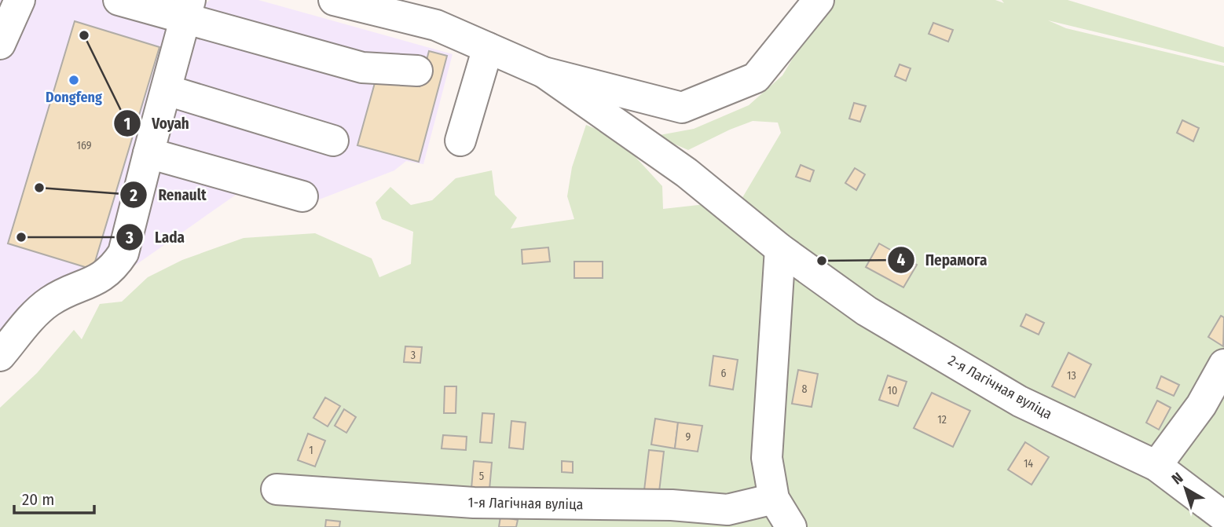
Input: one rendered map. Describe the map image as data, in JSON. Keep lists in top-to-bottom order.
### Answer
{
  "streets": {
    "lane": ["2-я Лагічная вуліца", "1-я Лагічная вуліца"]
  },
  "places": [
    "Voyah",
    "Dongfeng",
    "Renault",
    "Lada",
    "Перамога"
  ],
  "house_numbers": [
    "169",
    "3",
    "6",
    "13",
    "8",
    "10",
    "12",
    "9",
    "1",
    "14",
    "5"
  ],
  "scale_bar": "20 m",
  "north": "top left"
}
